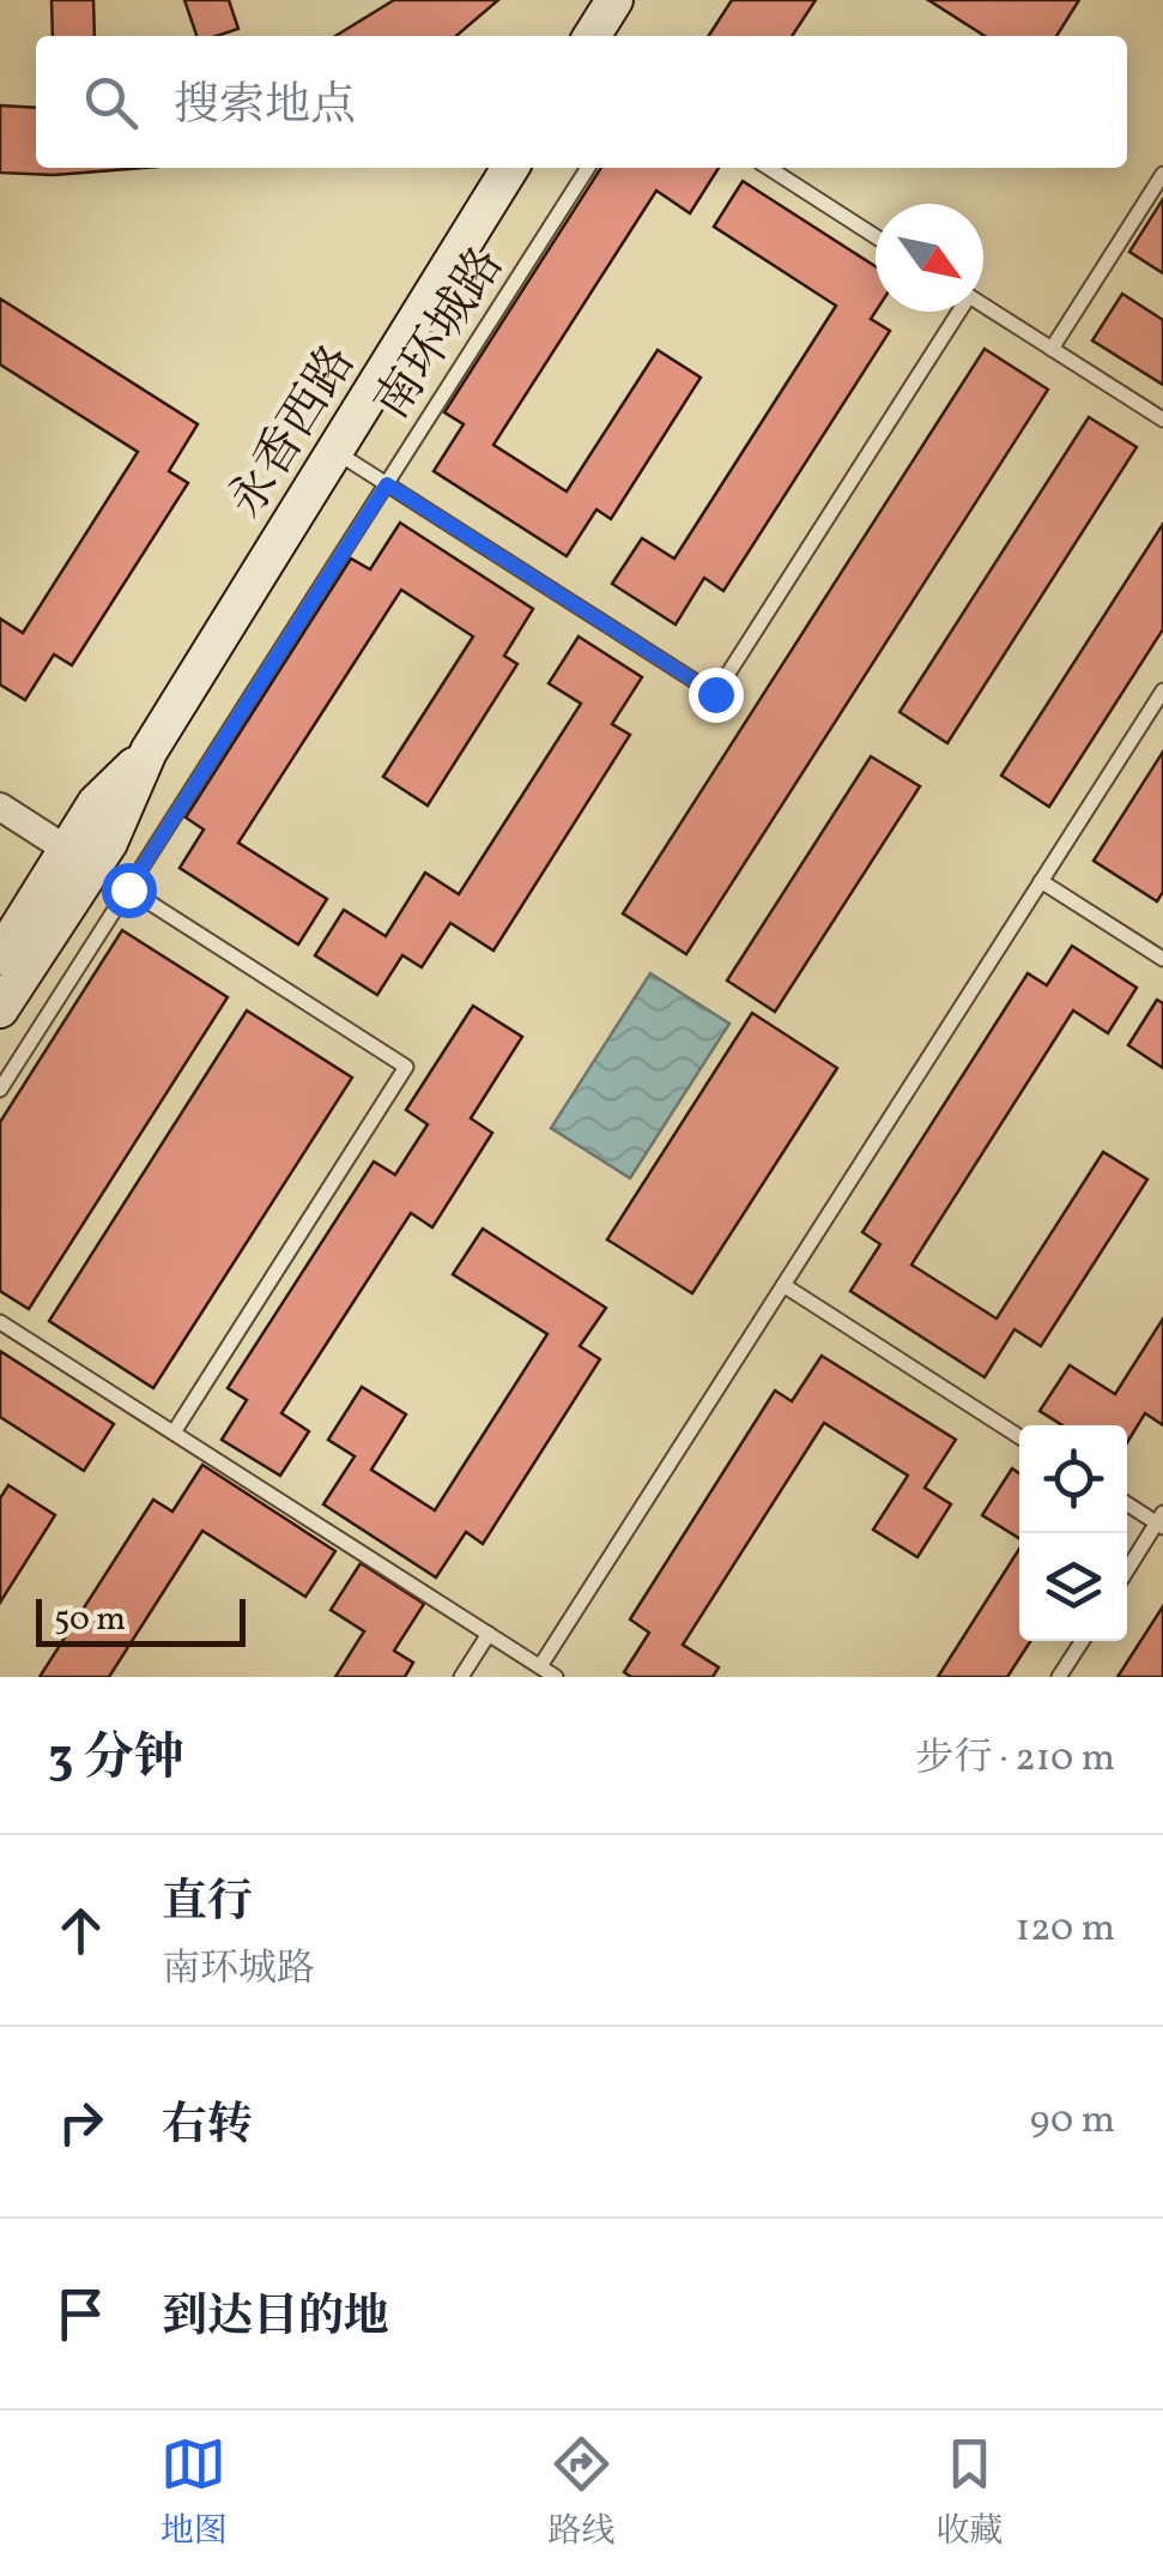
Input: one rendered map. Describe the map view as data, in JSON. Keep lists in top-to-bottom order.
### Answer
{
  "streets": {
    "main road": ["永香西路"],
    "lane": ["南环城路"]
  },
  "scale_bar": "50 m",
  "north": "bottom right",
  "page": {
    "search": "搜索地点",
    "scale": "50 m",
    "heading": ["3 分钟", "步行 · 210 m"],
    "list": [
      ["直行", "南环城路", "120 m"],
      ["右转", "90 m"],
      "到达目的地"
    ],
    "nav": ["地图", "路线", "收藏"]
  }
}
